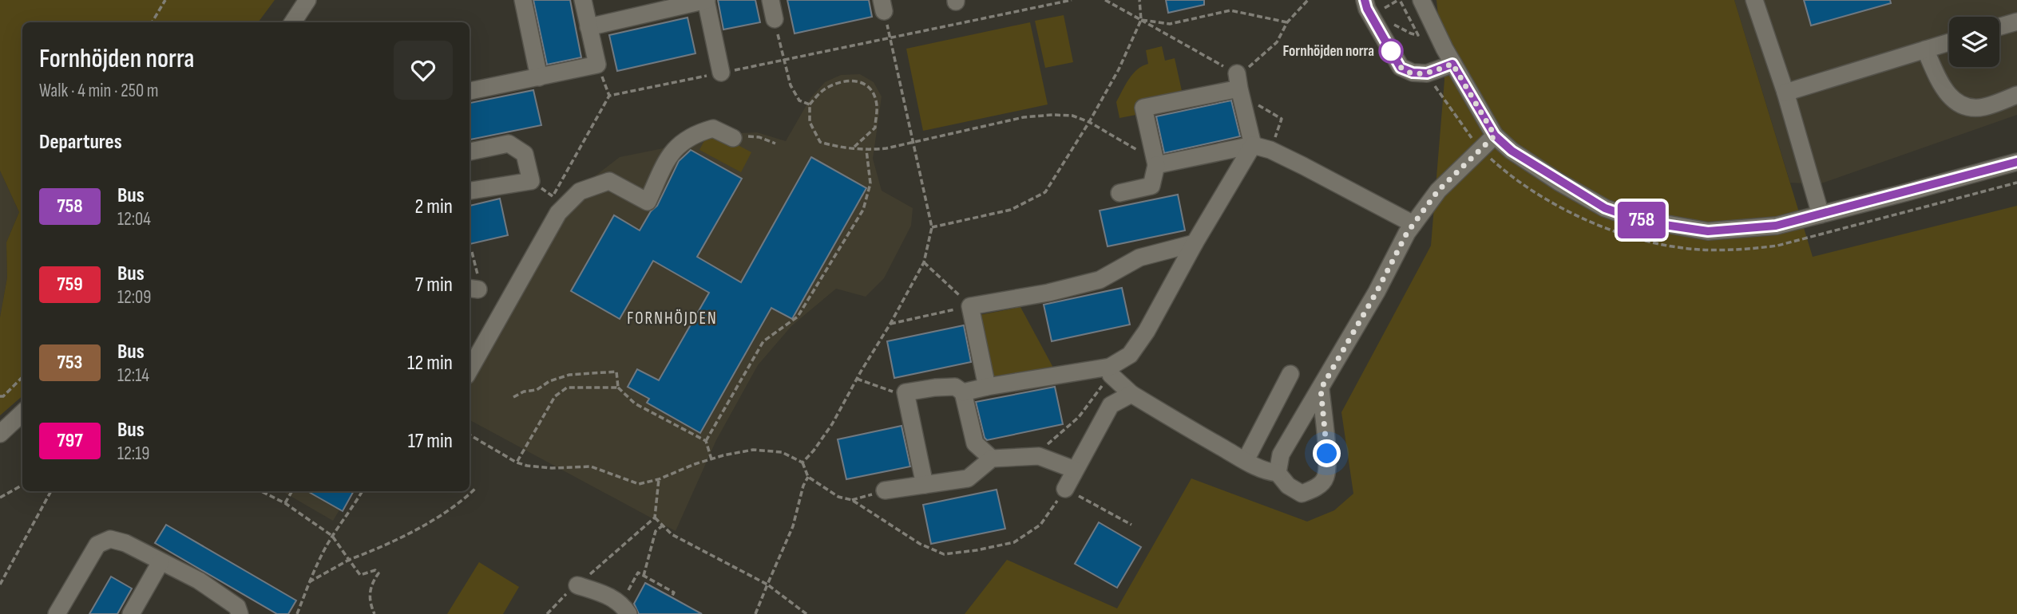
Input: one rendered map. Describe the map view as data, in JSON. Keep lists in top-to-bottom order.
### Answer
{
  "districts": ["FORNHÖJDEN"],
  "places": ["Fornhöjden norra"],
  "lines": ["bus line 758"],
  "page": {
    "on_map": "758",
    "heading": [
      ["Fornhöjden norra", "Walk · 4 min · 250 m"],
      "Departures"
    ],
    "list": [
      {
        "mark": "758",
        "name": "Bus",
        "note": "12:04",
        "value": "2 min"
      },
      {
        "mark": "759",
        "name": "Bus",
        "note": "12:09",
        "value": "7 min"
      },
      {
        "mark": "753",
        "name": "Bus",
        "note": "12:14",
        "value": "12 min"
      },
      {
        "mark": "797",
        "name": "Bus",
        "note": "12:19",
        "value": "17 min"
      }
    ]
  }
}
